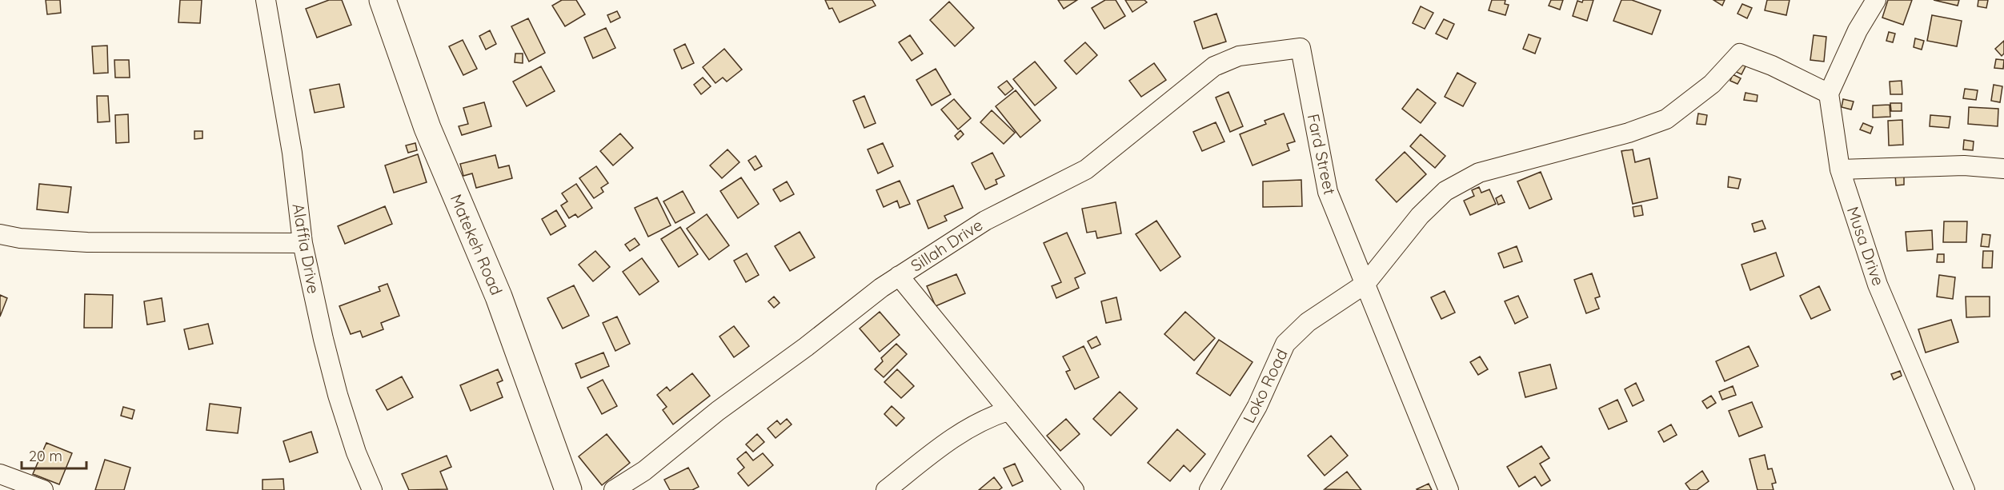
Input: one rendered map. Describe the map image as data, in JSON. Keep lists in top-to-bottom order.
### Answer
{
  "streets": {
    "street": [
      "Fard Street",
      "Matekeh Road",
      "Sillah Drive",
      "Musa Drive",
      "Alaffia Drive",
      "Loko Road"
    ]
  },
  "crossings": [
    ["Fard Street", "Sillah Drive"],
    ["Fard Street", "Loko Road"],
    ["Musa Drive", "Loko Road"]
  ],
  "scale_bar": "20 m"
}
